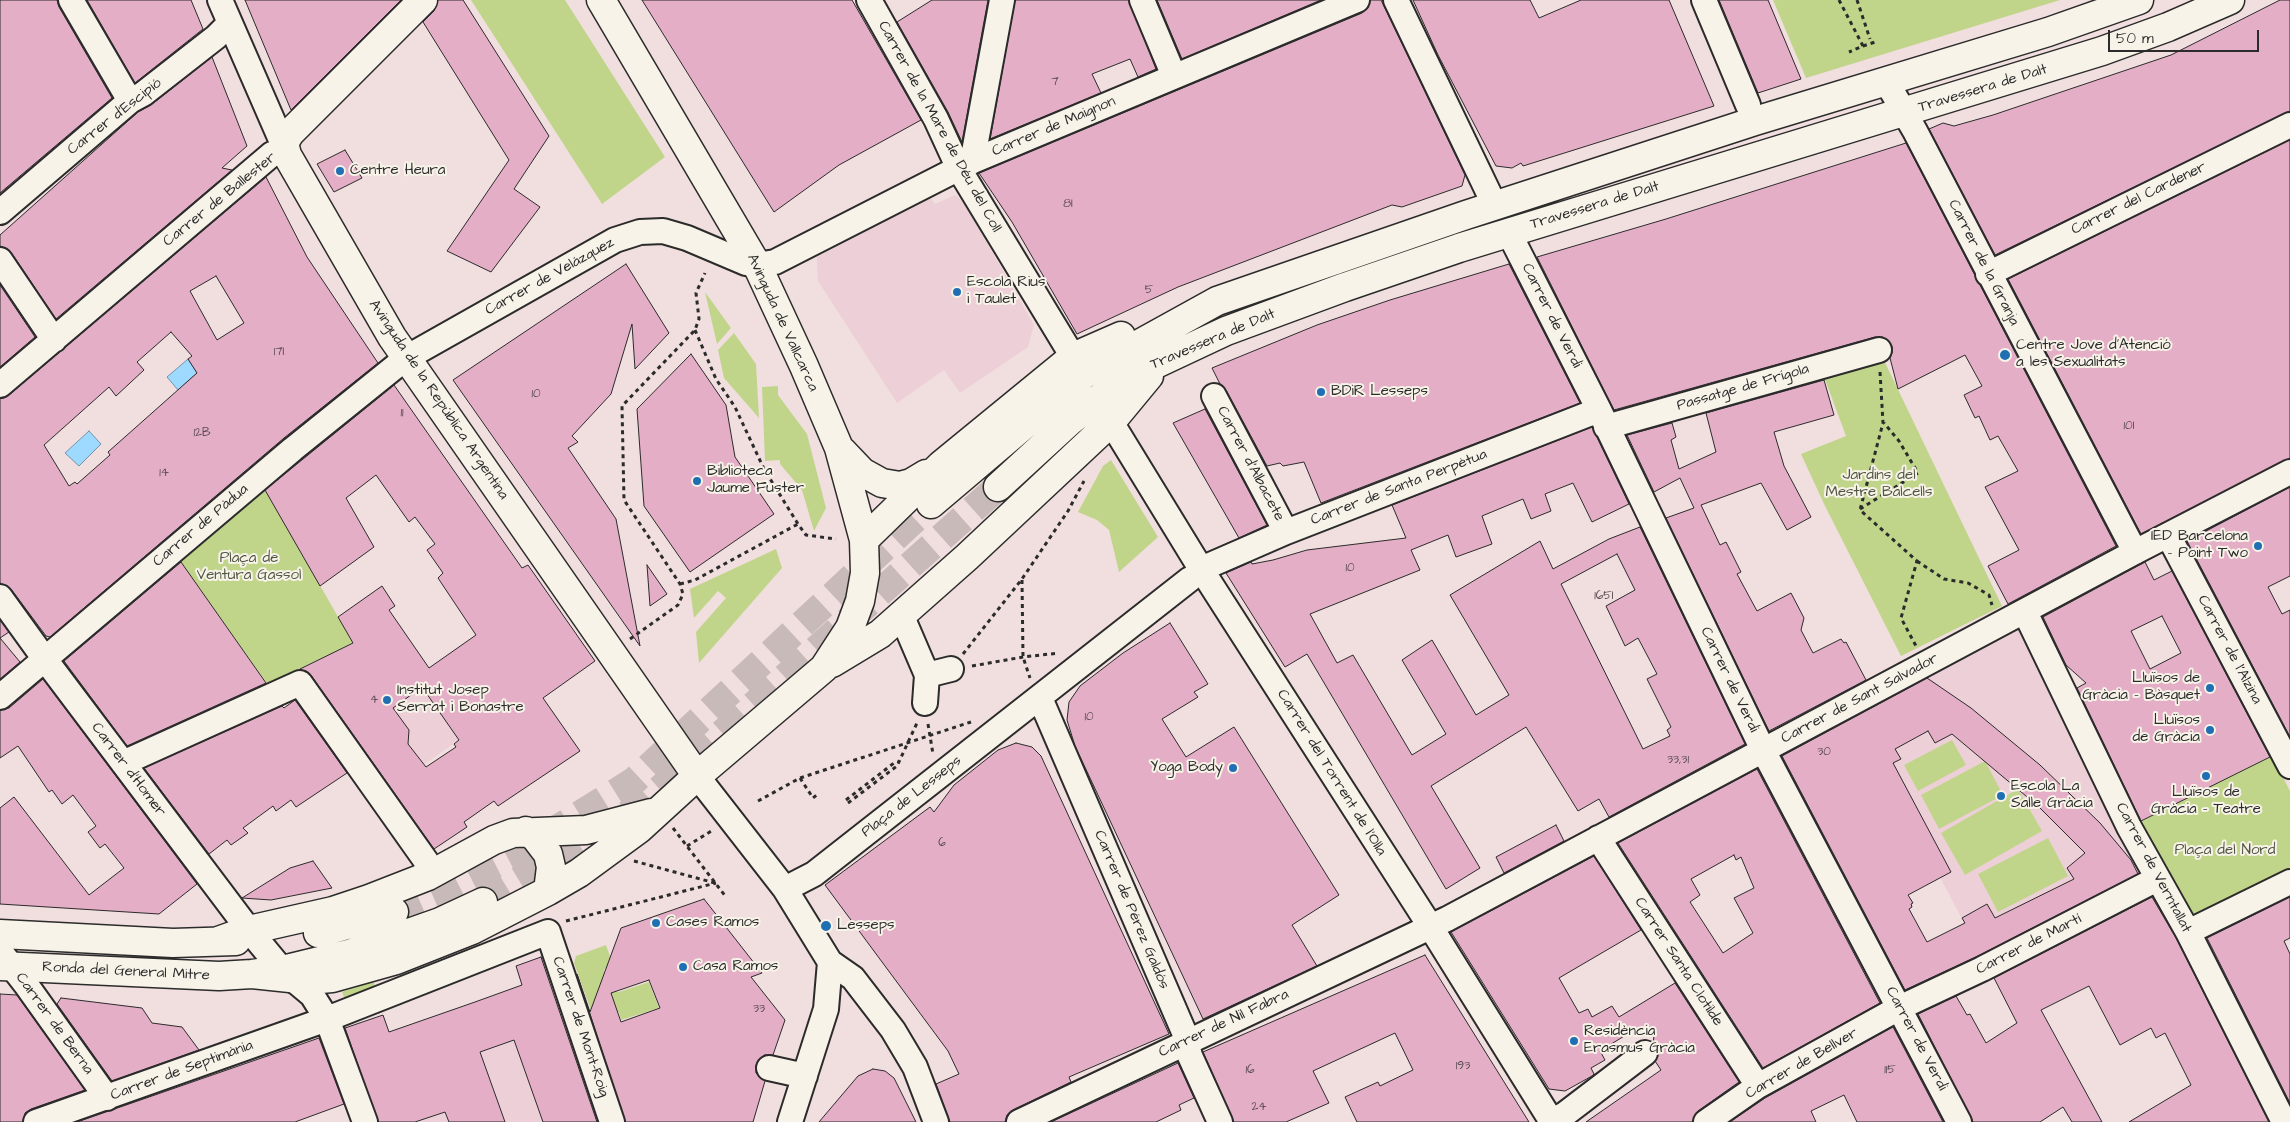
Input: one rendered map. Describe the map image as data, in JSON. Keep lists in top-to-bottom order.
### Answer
{
  "streets": {
    "main road": [
      "Travessera de Dalt",
      "Carrer de Ballester",
      "Avinguda de Vallcarca",
      "Avinguda de la República Argentina",
      "Ronda del General Mitre"
    ],
    "street": [
      "Carrer d'Escipió",
      "Carrer de la Mare de Déu del Coll",
      "Carrer de Maignon",
      "Carrer del Cardener",
      "Carrer de la Granja",
      "Carrer de Velázquez",
      "Carrer de Verdi",
      "Passatge de Frígola",
      "Carrer d'Albacete",
      "Carrer de Santa Perpètua",
      "Carrer de Pàdua",
      "Carrer de l'Alzina",
      "Carrer de Sant Salvador",
      "Carrer d'Homer",
      "Carrer del Torrent de l'Olla",
      "Plaça de Lesseps",
      "Carrer de Verntallat",
      "Carrer de Pérez Galdós",
      "Carrer de Martí",
      "Carrer Santa Clotilde",
      "Carrer de Berna",
      "Carrer de Nil Fabra",
      "Carrer de Mont-Roig",
      "Carrer de Bellver",
      "Carrer de Septimània"
    ]
  },
  "crossings": [
    ["Travessera de Dalt", "Carrer de la Mare de Déu del Coll"],
    ["Travessera de Dalt", "Carrer de la Granja"],
    ["Travessera de Dalt", "Carrer de Verdi"],
    ["Travessera de Dalt", "Carrer del Torrent de l'Olla"],
    ["Carrer d'Escipió", "Avinguda de la República Argentina"],
    ["Carrer de la Mare de Déu del Coll", "Carrer de Maignon"],
    ["Carrer de Maignon", "Carrer de Velázquez"],
    ["Carrer de Maignon", "Avinguda de Vallcarca"],
    ["Carrer del Cardener", "Carrer de la Granja"],
    ["Carrer de Ballester", "Avinguda de la República Argentina"],
    ["Carrer de la Granja", "Carrer de Sant Salvador"],
    ["Carrer de Velázquez", "Avinguda de Vallcarca"],
    ["Carrer de Velázquez", "Avinguda de la República Argentina"],
    ["Carrer de Velázquez", "Carrer de Pàdua"],
    ["Carrer de Verdi", "Passatge de Frígola"],
    ["Carrer de Verdi", "Carrer de Santa Perpètua"],
    ["Carrer de Verdi", "Carrer de Sant Salvador"],
    ["Carrer de Verdi", "Carrer de Martí"],
    ["Carrer de Verdi", "Carrer de Bellver"],
    ["Passatge de Frígola", "Carrer de Santa Perpètua"],
    ["Avinguda de la República Argentina", "Carrer de Pàdua"],
    ["Avinguda de la República Argentina", "Ronda del General Mitre"],
    ["Carrer d'Albacete", "Carrer de Santa Perpètua"],
    ["Carrer de Santa Perpètua", "Carrer del Torrent de l'Olla"],
    ["Carrer de Santa Perpètua", "Plaça de Lesseps"],
    ["Carrer de Pàdua", "Carrer d'Homer"],
    ["Carrer de l'Alzina", "Carrer de Sant Salvador"],
    ["Carrer de Sant Salvador", "Carrer del Torrent de l'Olla"],
    ["Carrer de Sant Salvador", "Carrer de Verntallat"],
    ["Carrer de Sant Salvador", "Carrer Santa Clotilde"],
    ["Carrer de Sant Salvador", "Carrer de Nil Fabra"],
    ["Carrer d'Homer", "Ronda del General Mitre"],
    ["Carrer d'Homer", "Carrer de Septimània"],
    ["Carrer del Torrent de l'Olla", "Plaça de Lesseps"],
    ["Carrer del Torrent de l'Olla", "Carrer de Nil Fabra"],
    ["Plaça de Lesseps", "Carrer de Pérez Galdós"],
    ["Carrer de Verntallat", "Carrer de Martí"],
    ["Carrer de Pérez Galdós", "Carrer de Nil Fabra"],
    ["Carrer de Martí", "Carrer de Bellver"],
    ["Carrer Santa Clotilde", "Carrer de Bellver"],
    ["Ronda del General Mitre", "Carrer de Berna"],
    ["Carrer de Berna", "Carrer de Septimània"]
  ],
  "parks": ["Jardins del Mestre Balcells", "Plaça de Ventura Gassol", "Plaça del Nord"],
  "places": [
    "Centre Heura",
    "Escola Rius i Taulet",
    "Centre Jove d’Atenció a les Sexualitats",
    "BDiR Lesseps",
    "Biblioteca Jaume Fuster",
    "IED Barcelona - Point Two",
    "Lluïsos de Gràcia - Bàsquet",
    "Institut Josep Serrat i Bonastre",
    "Lluïsos de Gràcia",
    "Yoga Body",
    "Lluïsos de Gràcia - Teatre",
    "Escola La Salle Gràcia",
    "Cases Ramos",
    "Lesseps",
    "Casa Ramos",
    "Residència Erasmus Gràcia"
  ],
  "house_numbers": [
    "7",
    "8I",
    "5",
    "17I",
    "10",
    "11",
    "10I",
    "12B",
    "14",
    "10",
    "165I",
    "4",
    "10",
    "30",
    "33,31",
    "6",
    "33",
    "193",
    "16",
    "115",
    "24"
  ],
  "scale_bar": "50 m"
}
